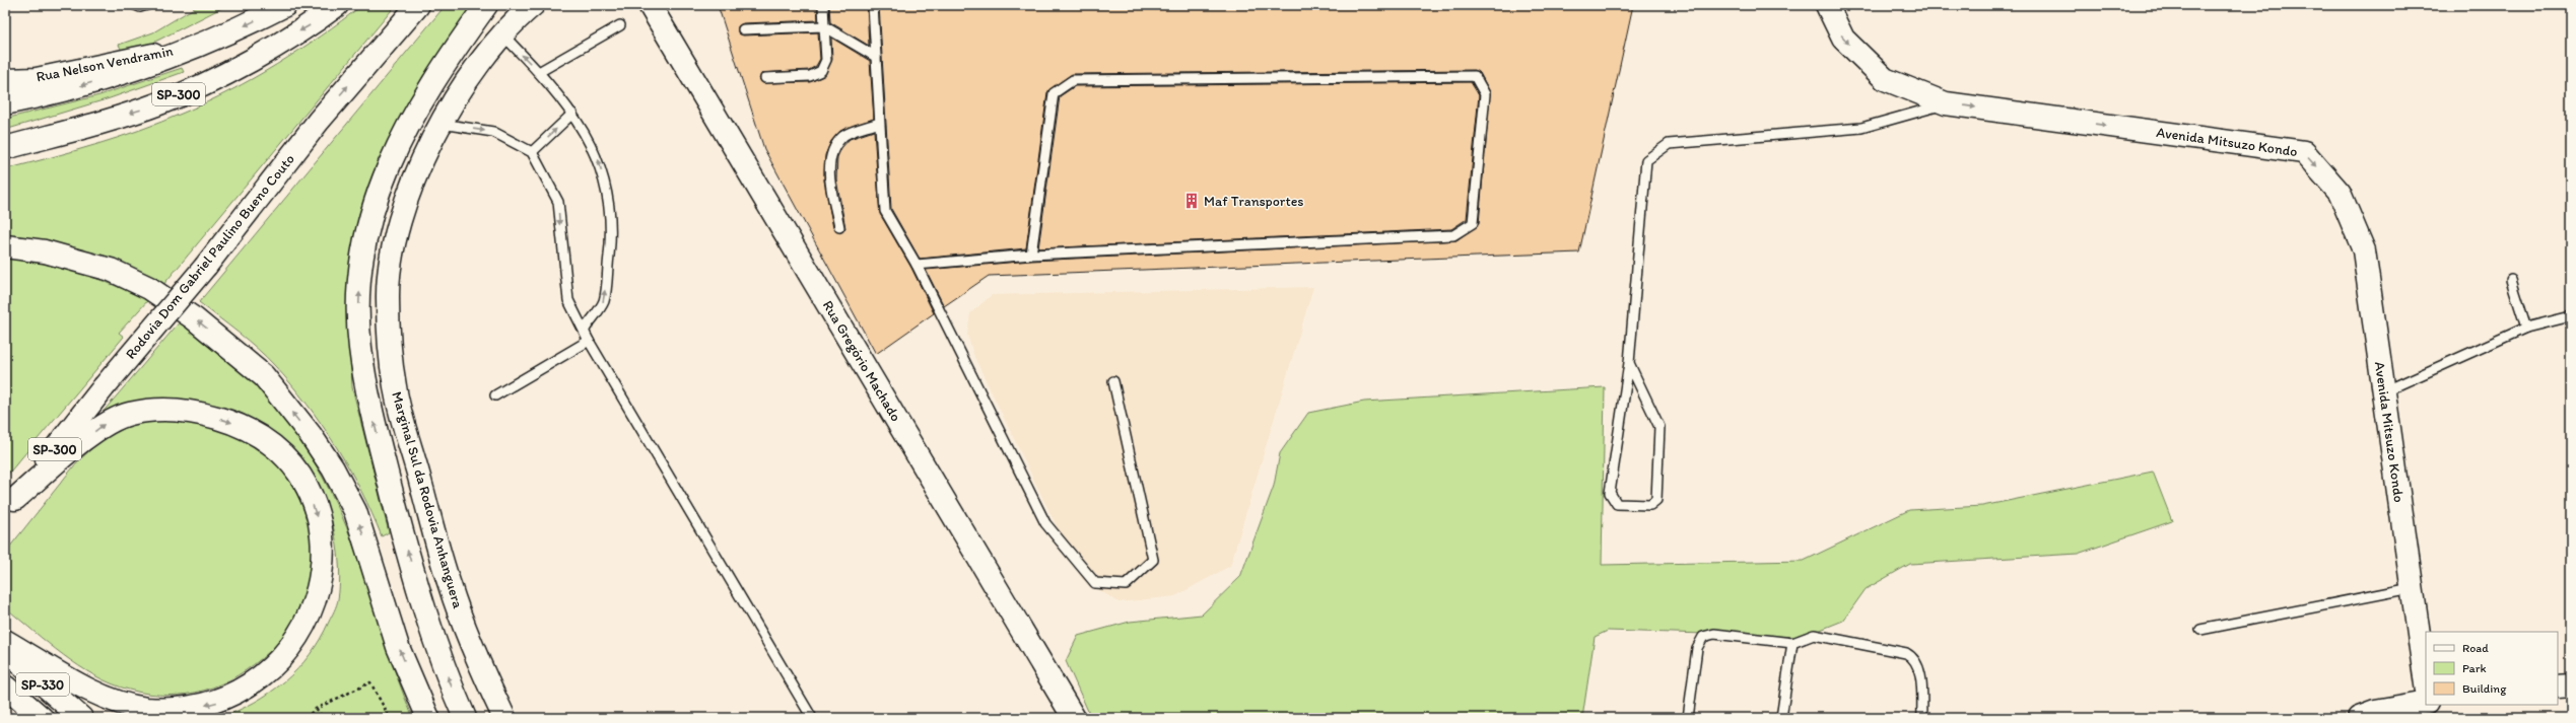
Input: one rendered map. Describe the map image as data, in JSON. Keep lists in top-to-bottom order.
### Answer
{
  "streets": {
    "main road": [
      "Rua Nelson Vendramin",
      "SP-300",
      "Avenida Mitsuzo Kondo",
      "Rodovia Dom Gabriel Paulino Bueno Couto",
      "Rua Gregório Machado",
      "Marginal Sul da Rodovia Anhanguera",
      "SP-330"
    ]
  },
  "one_way": ["Avenida Mitsuzo Kondo", "Rodovia Dom Gabriel Paulino Bueno Couto"],
  "places": {
    "building": ["Maf Transportes"]
  },
  "legend": ["Road", "Park", "Building"]
}
